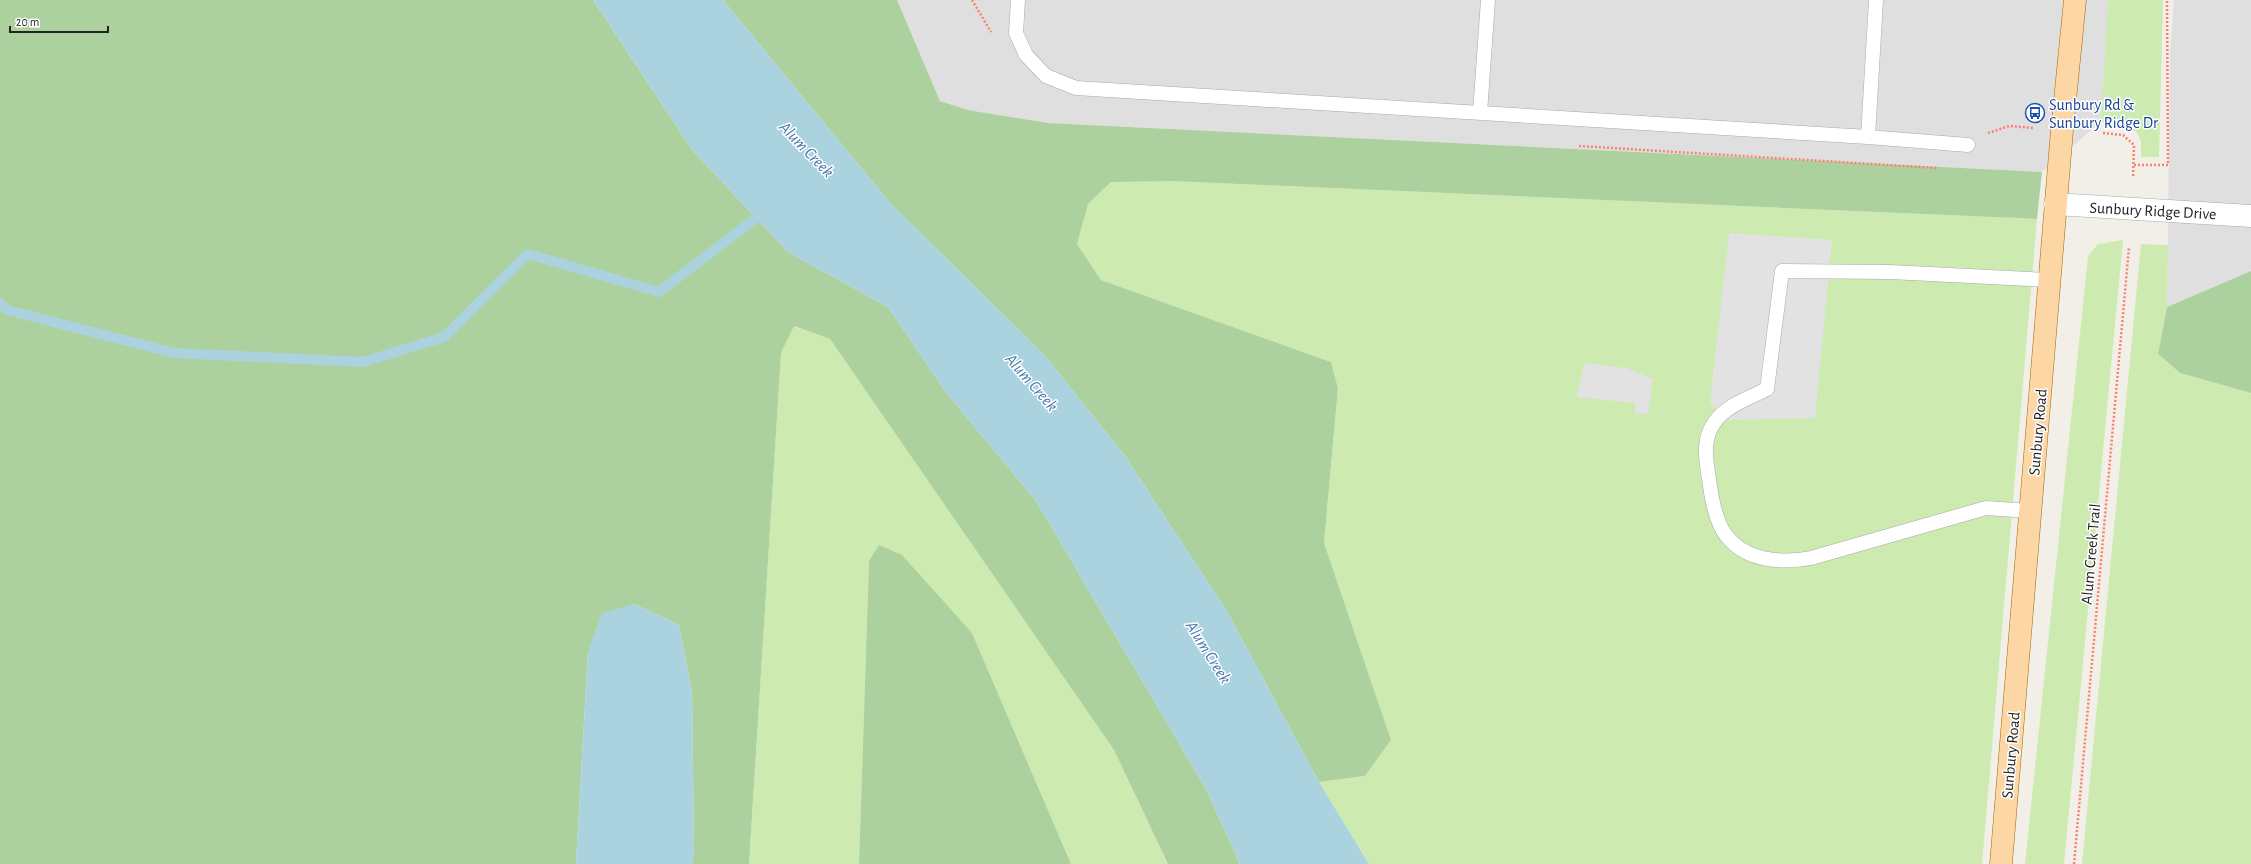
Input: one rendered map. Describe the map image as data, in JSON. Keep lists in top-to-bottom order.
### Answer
{
  "streets": {
    "main road": ["Sunbury Road"],
    "street": ["Sunbury Ridge Drive"],
    "path": ["Alum Creek Trail"]
  },
  "crossings": [
    ["Sunbury Ridge Drive", "Sunbury Road"]
  ],
  "water": ["Alum Creek"],
  "places": {
    "bus stop": ["Sunbury Rd & Sunbury Ridge Dr"]
  },
  "scale_bar": "20 m"
}
